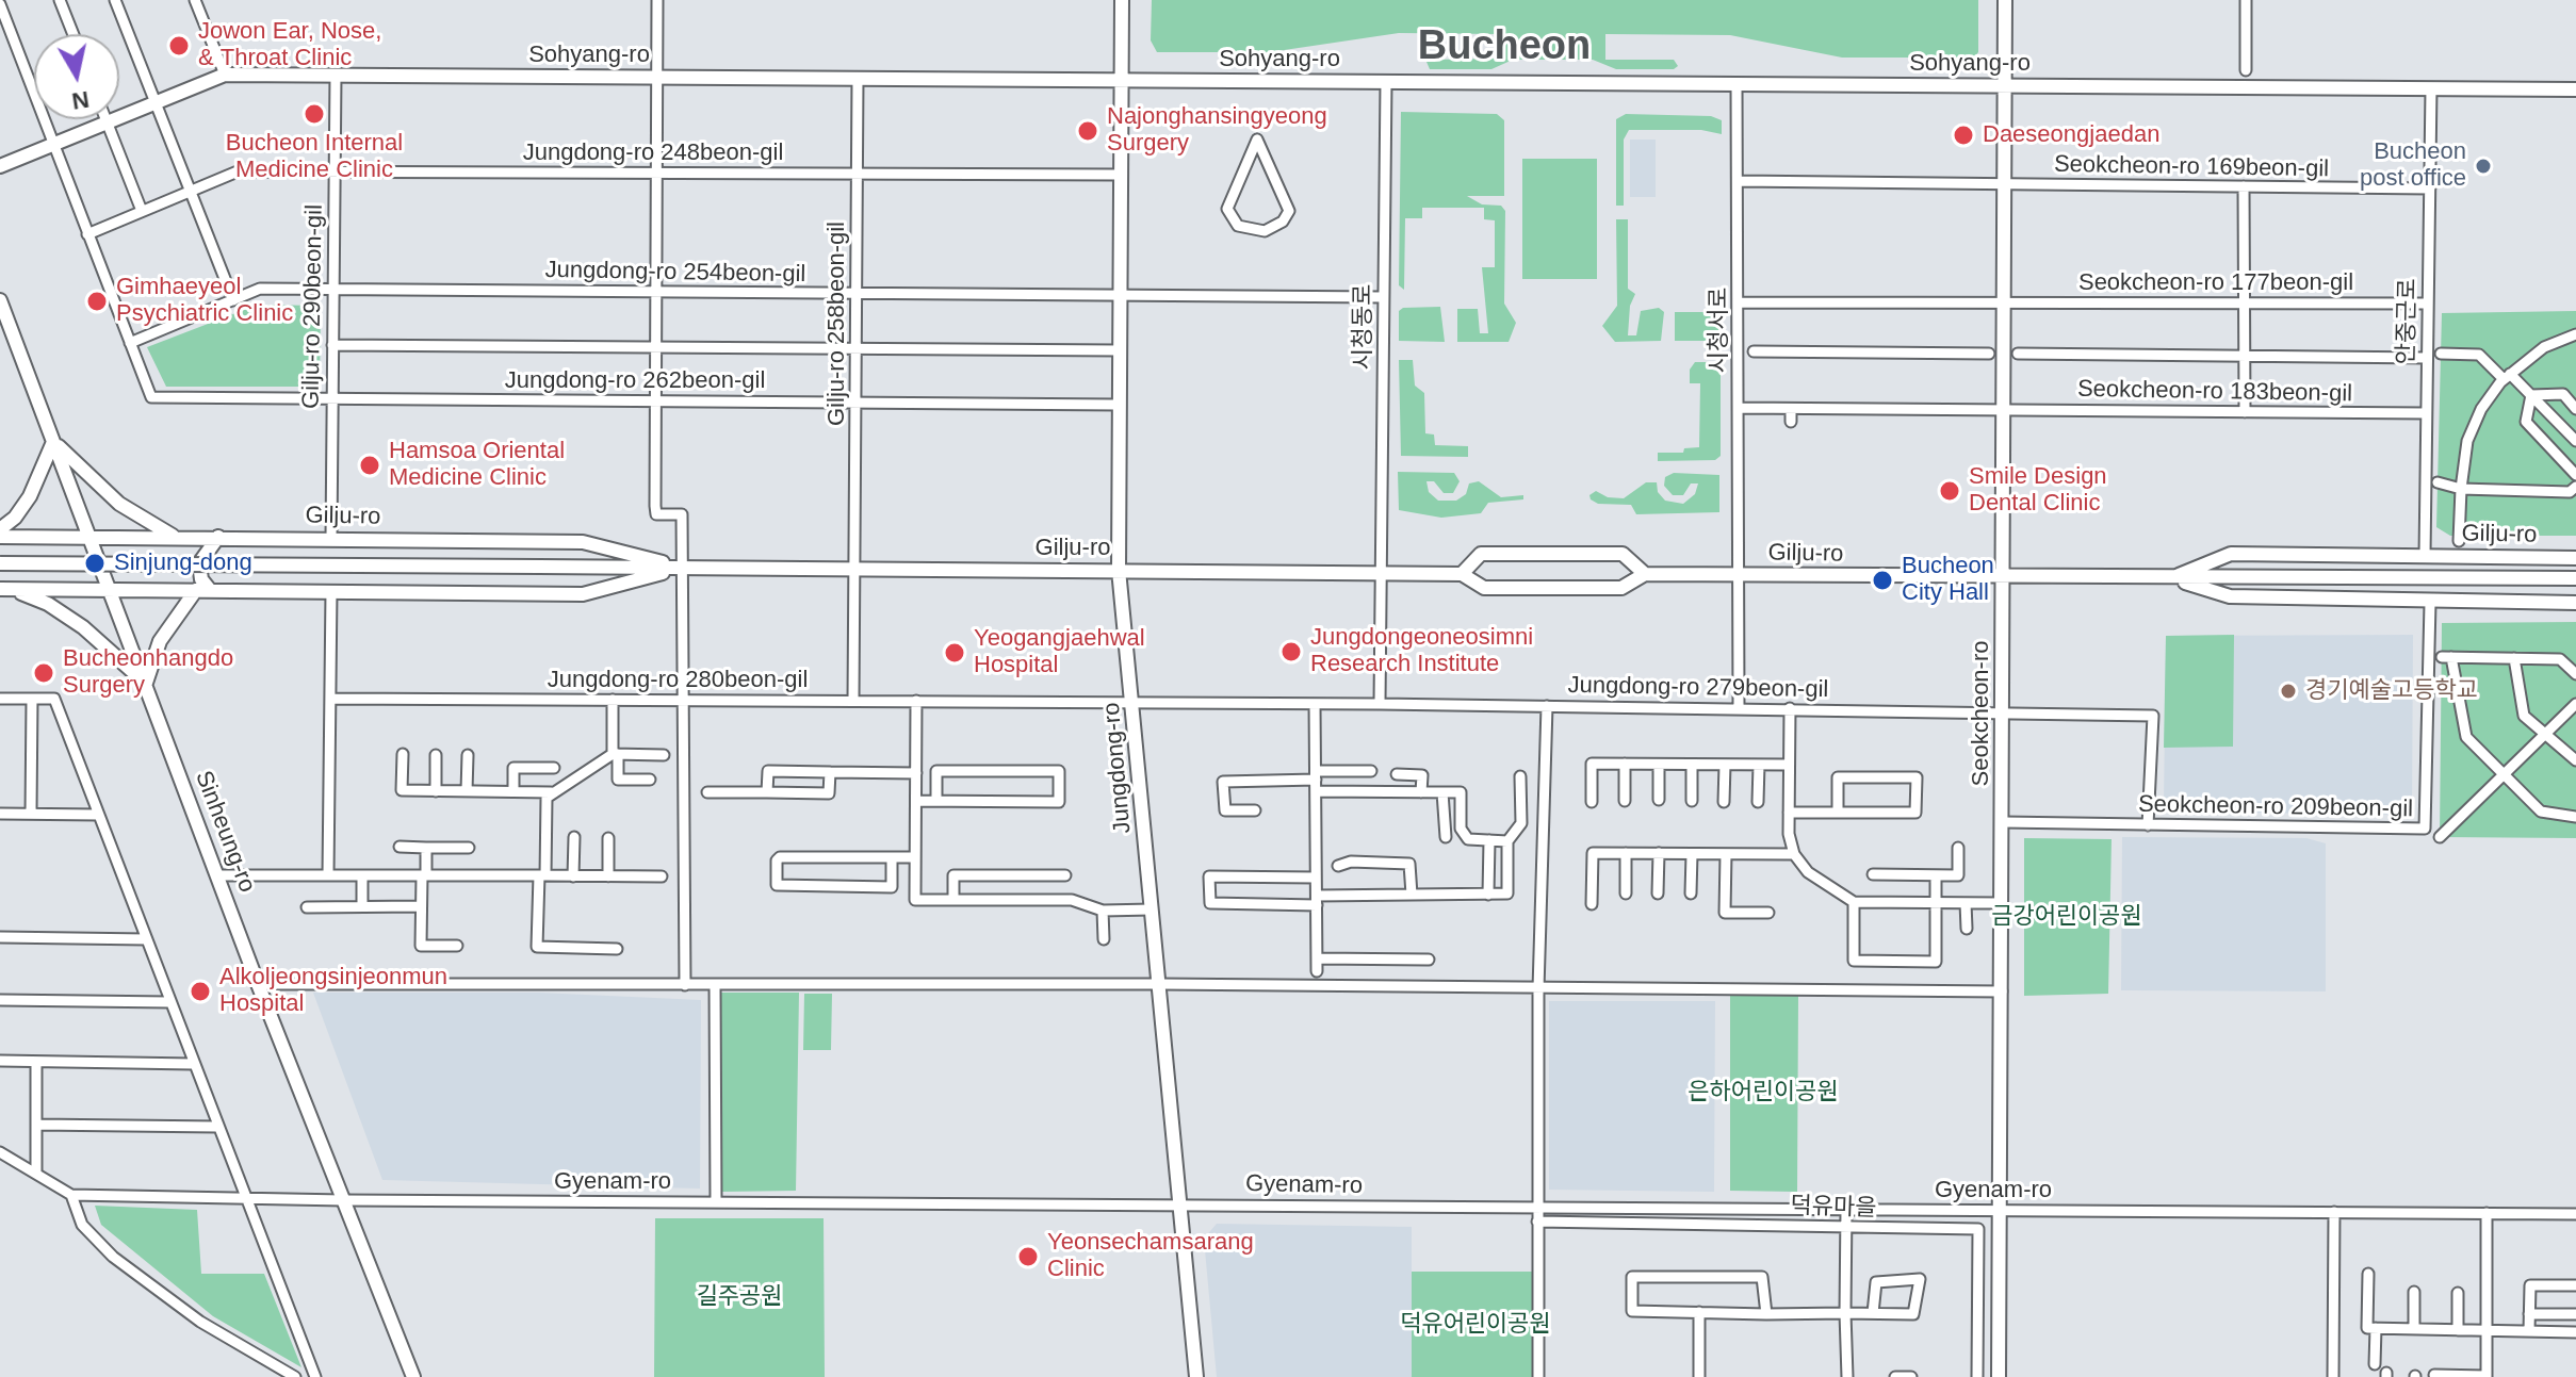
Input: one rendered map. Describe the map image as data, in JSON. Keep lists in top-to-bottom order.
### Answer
{
  "streets": {
    "street": [
      "Sohyang-ro",
      "Jungdong-ro 248beon-gil",
      "Seokcheon-ro 169beon-gil",
      "Jungdong-ro 254beon-gil",
      "Seokcheon-ro 177beon-gil",
      "Gilju-ro 290beon-gil",
      "안중근로",
      "Gilju-ro 258beon-gil",
      "시청동로",
      "시청서로",
      "Jungdong-ro 262beon-gil",
      "Seokcheon-ro 183beon-gil",
      "Gilju-ro",
      "Jungdong-ro 280beon-gil",
      "Jungdong-ro 279beon-gil",
      "Seokcheon-ro",
      "Jungdong-ro",
      "Seokcheon-ro 209beon-gil",
      "Sinheung-ro",
      "Gyenam-ro",
      "덕유마을"
    ]
  },
  "crossings": [
    ["Sohyang-ro", "Gilju-ro 290beon-gil"],
    ["Sohyang-ro", "안중근로"],
    ["Sohyang-ro", "Gilju-ro 258beon-gil"],
    ["Sohyang-ro", "시청동로"],
    ["Sohyang-ro", "시청서로"],
    ["Sohyang-ro", "Seokcheon-ro"],
    ["Sohyang-ro", "Jungdong-ro"],
    ["Jungdong-ro 248beon-gil", "Gilju-ro 290beon-gil"],
    ["Jungdong-ro 248beon-gil", "Gilju-ro 258beon-gil"],
    ["Jungdong-ro 248beon-gil", "Jungdong-ro"],
    ["Seokcheon-ro 169beon-gil", "안중근로"],
    ["Seokcheon-ro 169beon-gil", "시청서로"],
    ["Seokcheon-ro 169beon-gil", "Seokcheon-ro"],
    ["Jungdong-ro 254beon-gil", "Gilju-ro 290beon-gil"],
    ["Jungdong-ro 254beon-gil", "Gilju-ro 258beon-gil"],
    ["Jungdong-ro 254beon-gil", "시청동로"],
    ["Jungdong-ro 254beon-gil", "Jungdong-ro 262beon-gil"],
    ["Jungdong-ro 254beon-gil", "Jungdong-ro"],
    ["Seokcheon-ro 177beon-gil", "안중근로"],
    ["Seokcheon-ro 177beon-gil", "시청서로"],
    ["Seokcheon-ro 177beon-gil", "Seokcheon-ro"],
    ["Gilju-ro 290beon-gil", "Jungdong-ro 262beon-gil"],
    ["Gilju-ro 290beon-gil", "Gilju-ro"],
    ["안중근로", "Seokcheon-ro 183beon-gil"],
    ["안중근로", "Gilju-ro"],
    ["Gilju-ro 258beon-gil", "Jungdong-ro 262beon-gil"],
    ["Gilju-ro 258beon-gil", "Gilju-ro"],
    ["Gilju-ro 258beon-gil", "Jungdong-ro 280beon-gil"],
    ["시청동로", "Gilju-ro"],
    ["시청동로", "Jungdong-ro 279beon-gil"],
    ["시청서로", "Seokcheon-ro 183beon-gil"],
    ["시청서로", "Gilju-ro"],
    ["시청서로", "Jungdong-ro 279beon-gil"],
    ["Jungdong-ro 262beon-gil", "Jungdong-ro"],
    ["Seokcheon-ro 183beon-gil", "Seokcheon-ro"],
    ["Gilju-ro", "Seokcheon-ro"],
    ["Gilju-ro", "Jungdong-ro"],
    ["Gilju-ro", "Seokcheon-ro 209beon-gil"],
    ["Gilju-ro", "Sinheung-ro"],
    ["Jungdong-ro 280beon-gil", "Jungdong-ro 279beon-gil"],
    ["Jungdong-ro 280beon-gil", "Jungdong-ro"],
    ["Jungdong-ro 279beon-gil", "Seokcheon-ro"],
    ["Jungdong-ro 279beon-gil", "Jungdong-ro"],
    ["Jungdong-ro 279beon-gil", "Seokcheon-ro 209beon-gil"],
    ["Seokcheon-ro", "Seokcheon-ro 209beon-gil"],
    ["Seokcheon-ro", "Gyenam-ro"],
    ["Jungdong-ro", "Gyenam-ro"],
    ["Sinheung-ro", "Gyenam-ro"]
  ],
  "districts": ["Bucheon"],
  "parks": [
    "금강어린이공원",
    "은하어린이공원",
    "길주공원",
    "덕유어린이공원"
  ],
  "places": [
    "Jowon Ear, Nose, & Throat Clinic",
    "Bucheon Internal Medicine Clinic",
    "Najonghansingyeong Surgery",
    "Daeseongjaedan",
    "Bucheon post office",
    "Gimhaeyeol Psychiatric Clinic",
    "Hamsoa Oriental Medicine Clinic",
    "Smile Design Dental Clinic",
    "Sinjung-dong",
    "Bucheon City Hall",
    "Jungdongeoneosimni Research Institute",
    "Yeogangjaehwal Hospital",
    "Bucheonhangdo Surgery",
    "경기예술고등학교",
    "Alkoljeongsinjeonmun Hospital",
    "Yeonsechamsarang Clinic"
  ],
  "north": "bottom"
}
